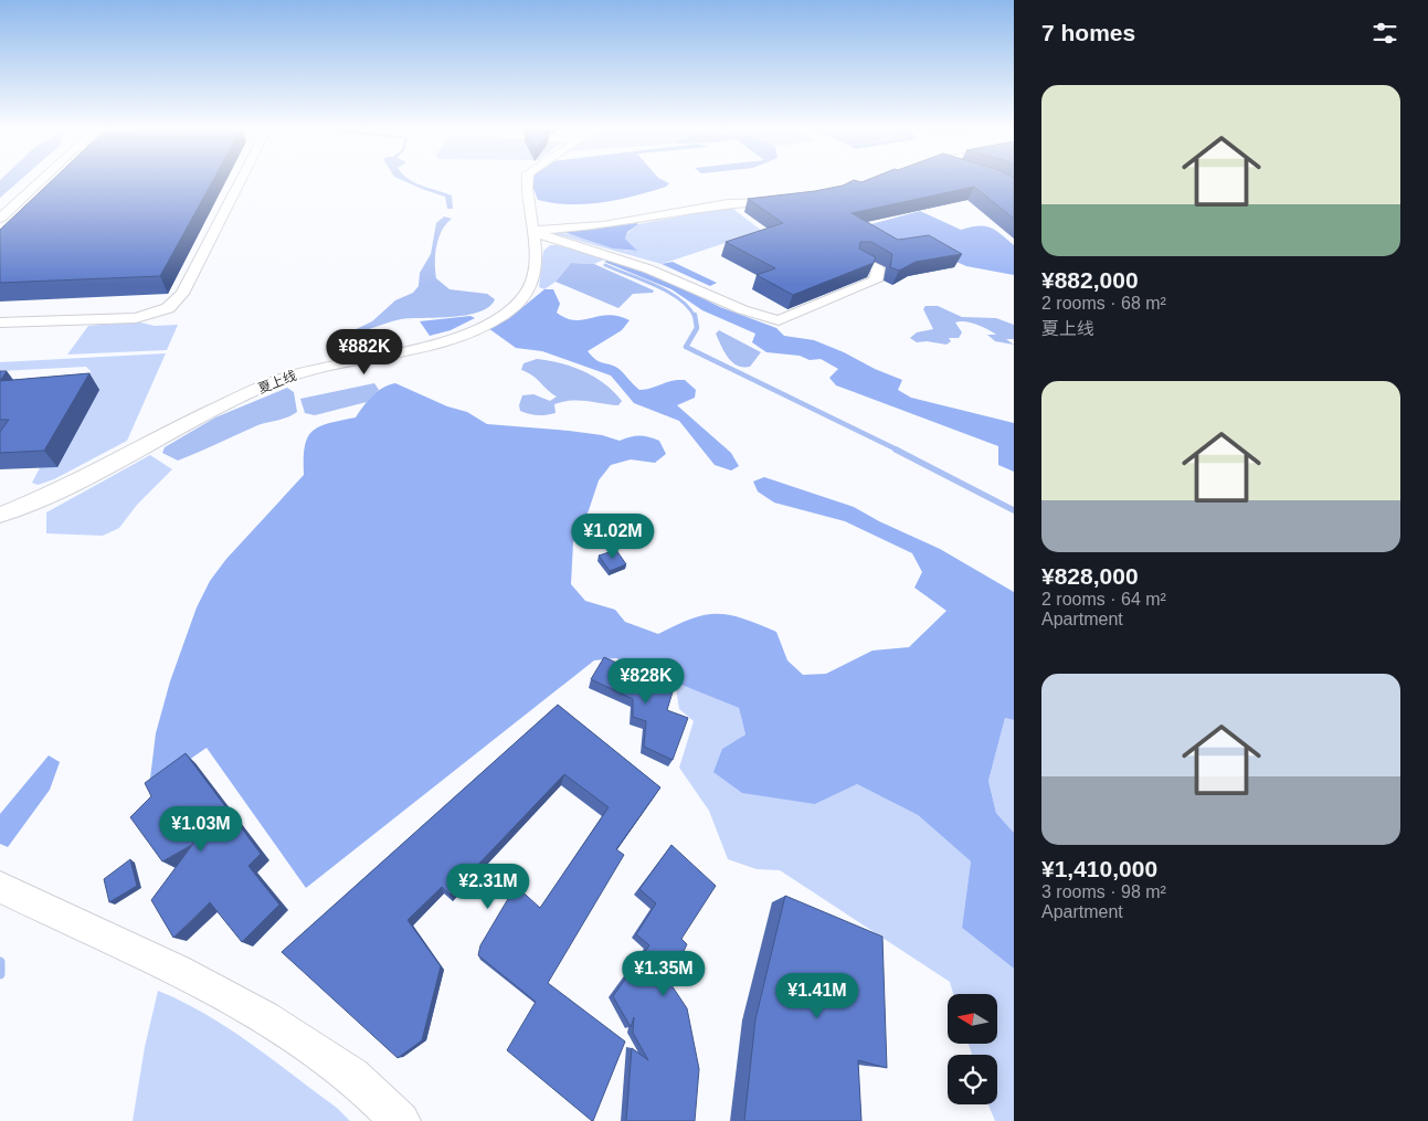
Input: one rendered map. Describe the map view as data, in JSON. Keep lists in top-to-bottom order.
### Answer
{
  "streets": {
    "street": ["夏上线"]
  },
  "north": "left",
  "page": {
    "heading": "7 homes",
    "list": [
      {
        "name": "¥882,000",
        "note": "2 rooms · 68 m² · 夏上线"
      },
      {
        "name": "¥828,000",
        "note": "2 rooms · 64 m² · Apartment"
      },
      {
        "name": "¥1,410,000",
        "note": "3 rooms · 98 m² · Apartment"
      }
    ],
    "price": [
      "¥882K",
      "¥1.02M",
      "¥828K",
      "¥1.03M",
      "¥2.31M",
      "¥1.35M",
      "¥1.41M"
    ]
  }
}
